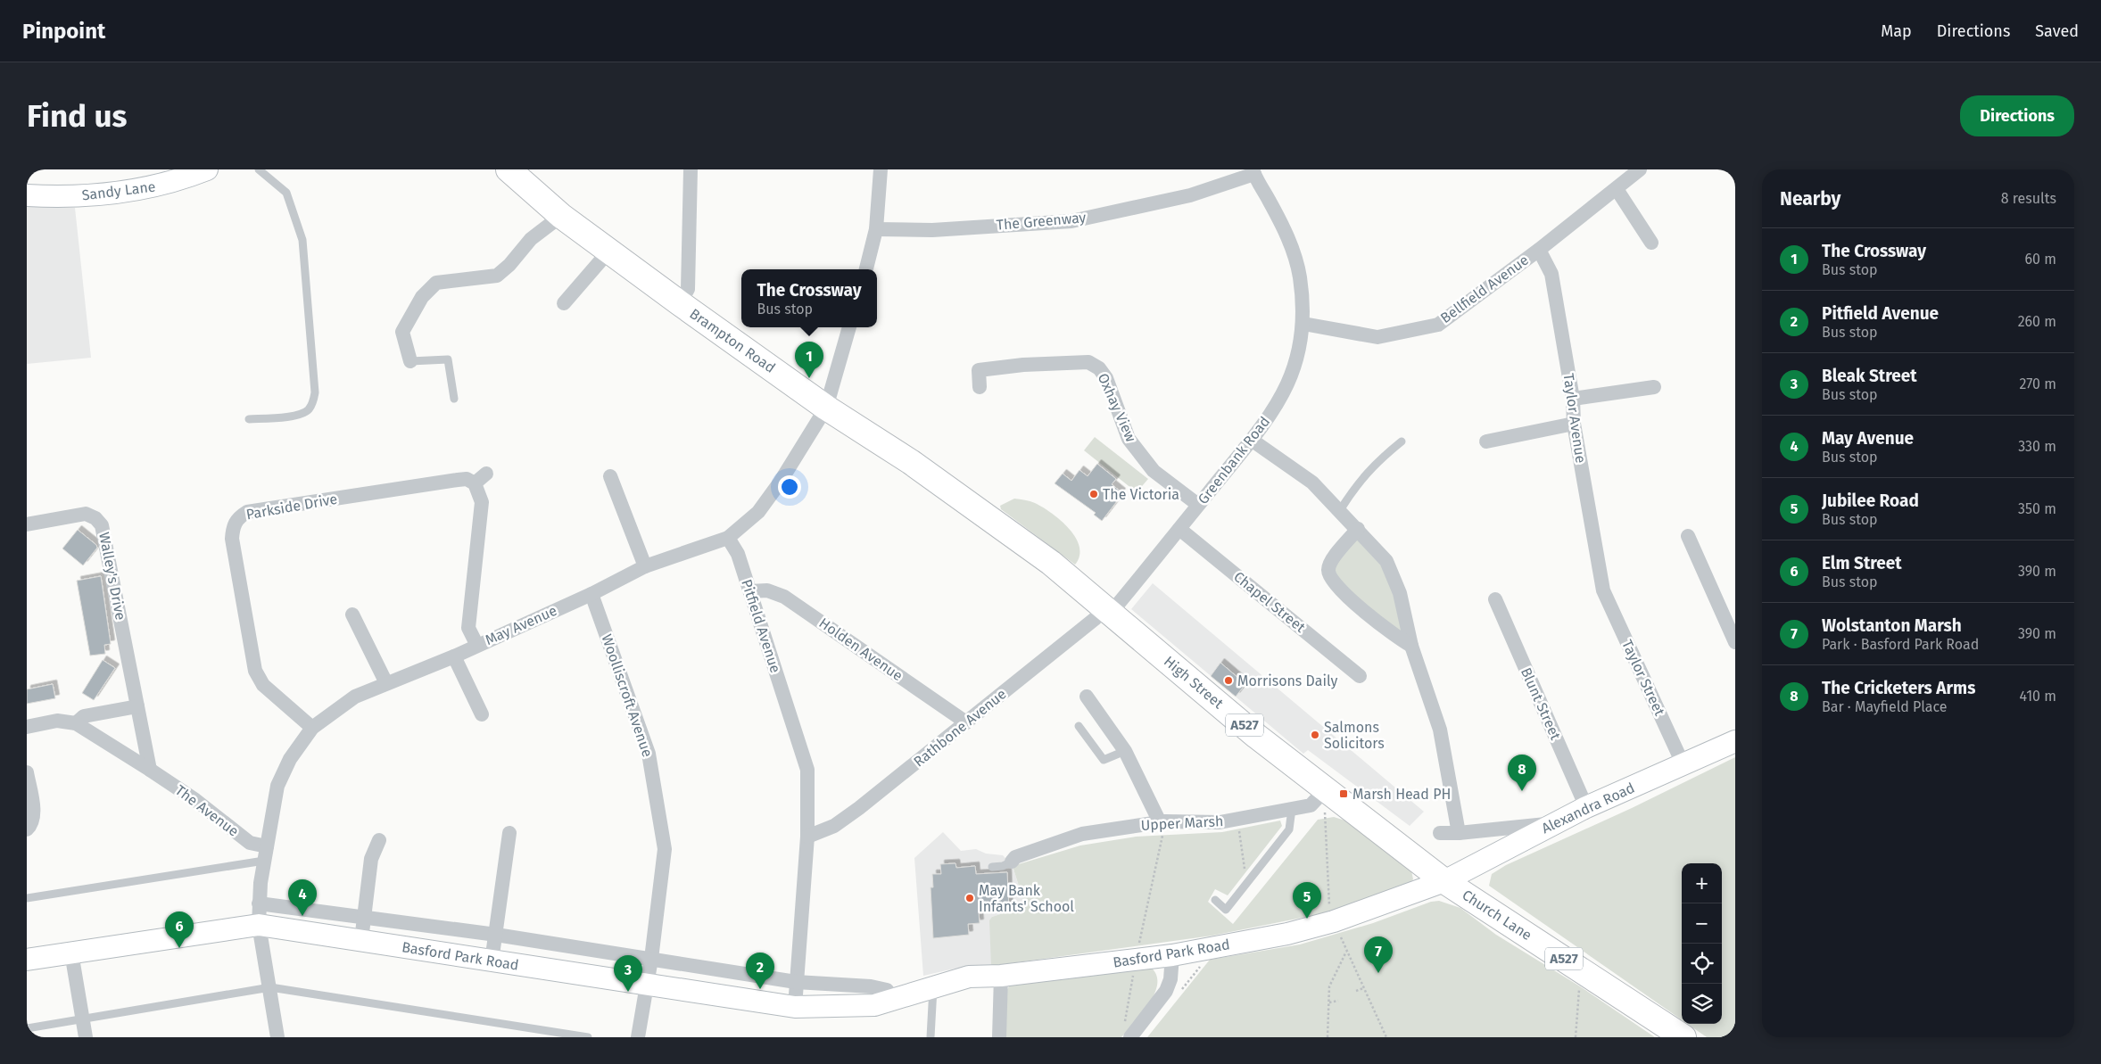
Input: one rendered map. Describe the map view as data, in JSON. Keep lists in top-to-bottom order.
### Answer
{
  "streets": {
    "highway": [
      "Brampton Road",
      "High Street",
      "A527",
      "Church Lane"
    ],
    "main road": ["Sandy Lane", "Alexandra Road", "Basford Park Road"],
    "street": [
      "The Greenway",
      "Bellfield Avenue",
      "Oxhay View",
      "Taylor Avenue",
      "Greenbank Road",
      "Parkside Drive",
      "Walley's Drive",
      "Chapel Street",
      "May Avenue",
      "Pitfield Avenue",
      "Holden Avenue",
      "Taylor Street",
      "Woolliscroft Avenue",
      "Blunt Street",
      "Rathbone Avenue",
      "The Avenue",
      "Upper Marsh"
    ]
  },
  "crossings": [
    ["The Greenway", "Greenbank Road"],
    ["Bellfield Avenue", "Taylor Avenue"],
    ["Bellfield Avenue", "Greenbank Road"],
    ["Brampton Road", "May Avenue"],
    ["Brampton Road", "High Street"],
    ["Oxhay View", "Greenbank Road"],
    ["Taylor Avenue", "Taylor Street"],
    ["Greenbank Road", "Chapel Street"],
    ["Greenbank Road", "High Street"],
    ["Greenbank Road", "Rathbone Avenue"],
    ["Parkside Drive", "May Avenue"],
    ["May Avenue", "Pitfield Avenue"],
    ["May Avenue", "Woolliscroft Avenue"],
    ["May Avenue", "The Avenue"],
    ["May Avenue", "Basford Park Road"],
    ["Pitfield Avenue", "Holden Avenue"],
    ["Pitfield Avenue", "Rathbone Avenue"],
    ["Pitfield Avenue", "Basford Park Road"],
    ["Holden Avenue", "Rathbone Avenue"],
    ["Taylor Street", "Alexandra Road"],
    ["High Street", "Rathbone Avenue"],
    ["High Street", "Alexandra Road"],
    ["High Street", "Upper Marsh"],
    ["High Street", "Church Lane"],
    ["High Street", "Basford Park Road"],
    ["Woolliscroft Avenue", "Basford Park Road"],
    ["Blunt Street", "Alexandra Road"],
    ["Alexandra Road", "Church Lane"],
    ["Alexandra Road", "Basford Park Road"],
    ["Church Lane", "Basford Park Road"]
  ],
  "places": {
    "other": [
      "The Victoria",
      "Morrisons Daily",
      "Salmons Solicitors",
      "May Bank Infants' School"
    ],
    "transit": ["Marsh Head PH"]
  },
  "page": {
    "header": "Pinpoint",
    "nav": ["Map", "Directions", "Saved"],
    "buttons": "Directions",
    "title": "Find us",
    "heading": ["Nearby", "8 results"],
    "list": [
      {
        "mark": "1",
        "name": "The Crossway",
        "note": "Bus stop",
        "value": "60 m"
      },
      {
        "mark": "2",
        "name": "Pitfield Avenue",
        "note": "Bus stop",
        "value": "260 m"
      },
      {
        "mark": "3",
        "name": "Bleak Street",
        "note": "Bus stop",
        "value": "270 m"
      },
      {
        "mark": "4",
        "name": "May Avenue",
        "note": "Bus stop",
        "value": "330 m"
      },
      {
        "mark": "5",
        "name": "Jubilee Road",
        "note": "Bus stop",
        "value": "350 m"
      },
      {
        "mark": "6",
        "name": "Elm Street",
        "note": "Bus stop",
        "value": "390 m"
      },
      {
        "mark": "7",
        "name": "Wolstanton Marsh",
        "note": "Park · Basford Park Road",
        "value": "390 m"
      },
      {
        "mark": "8",
        "name": "The Cricketers Arms",
        "note": "Bar · Mayfield Place",
        "value": "410 m"
      }
    ],
    "popup": ["The Crossway", "Bus stop"],
    "pins": [
      "1",
      "8",
      "4",
      "5",
      "6",
      "7",
      "2",
      "3"
    ],
    "map_buttons": ["+", "−"]
  }
}
